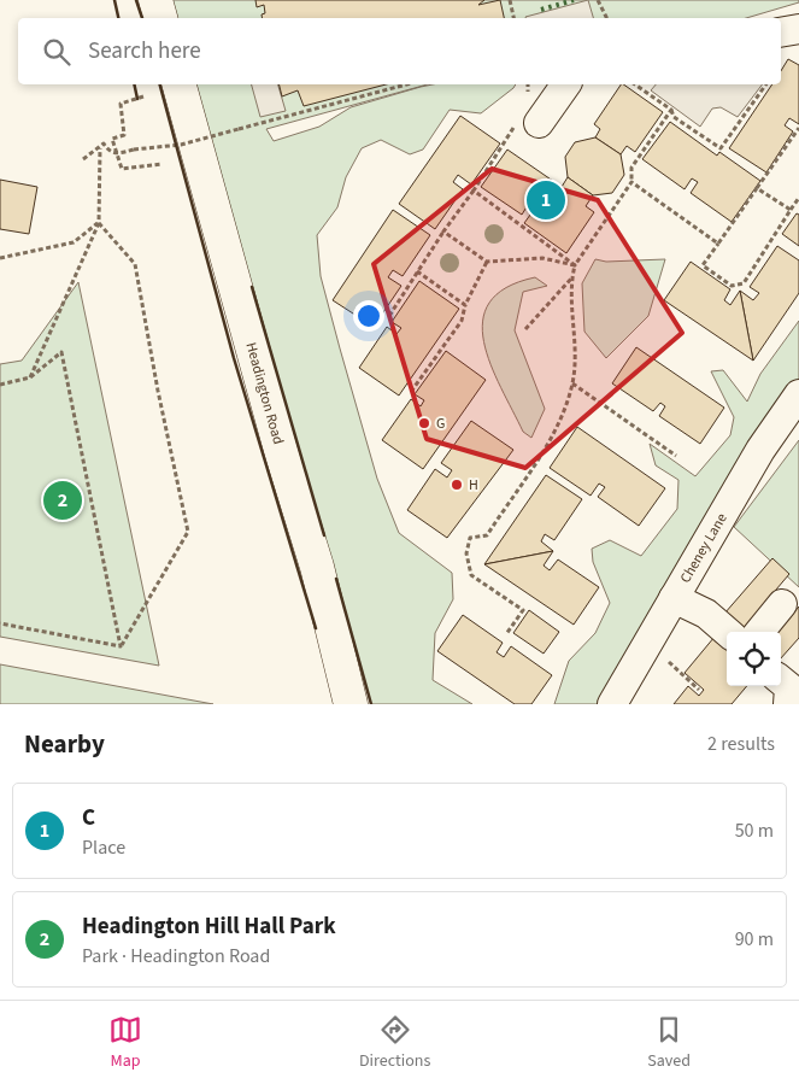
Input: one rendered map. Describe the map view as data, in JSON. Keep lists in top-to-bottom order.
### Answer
{
  "streets": {
    "main road": ["Headington Road"],
    "street": ["Cheney Lane"]
  },
  "places": ["G", "H"],
  "page": {
    "search": "Search here",
    "pins": ["1", "2"],
    "heading": ["Nearby", "2 results"],
    "list": [
      {
        "mark": "1",
        "name": "C",
        "note": "Place",
        "value": "50 m"
      },
      {
        "mark": "2",
        "name": "Headington Hill Hall Park",
        "note": "Park · Headington Road",
        "value": "90 m"
      }
    ],
    "nav": ["Map", "Directions", "Saved"]
  }
}
